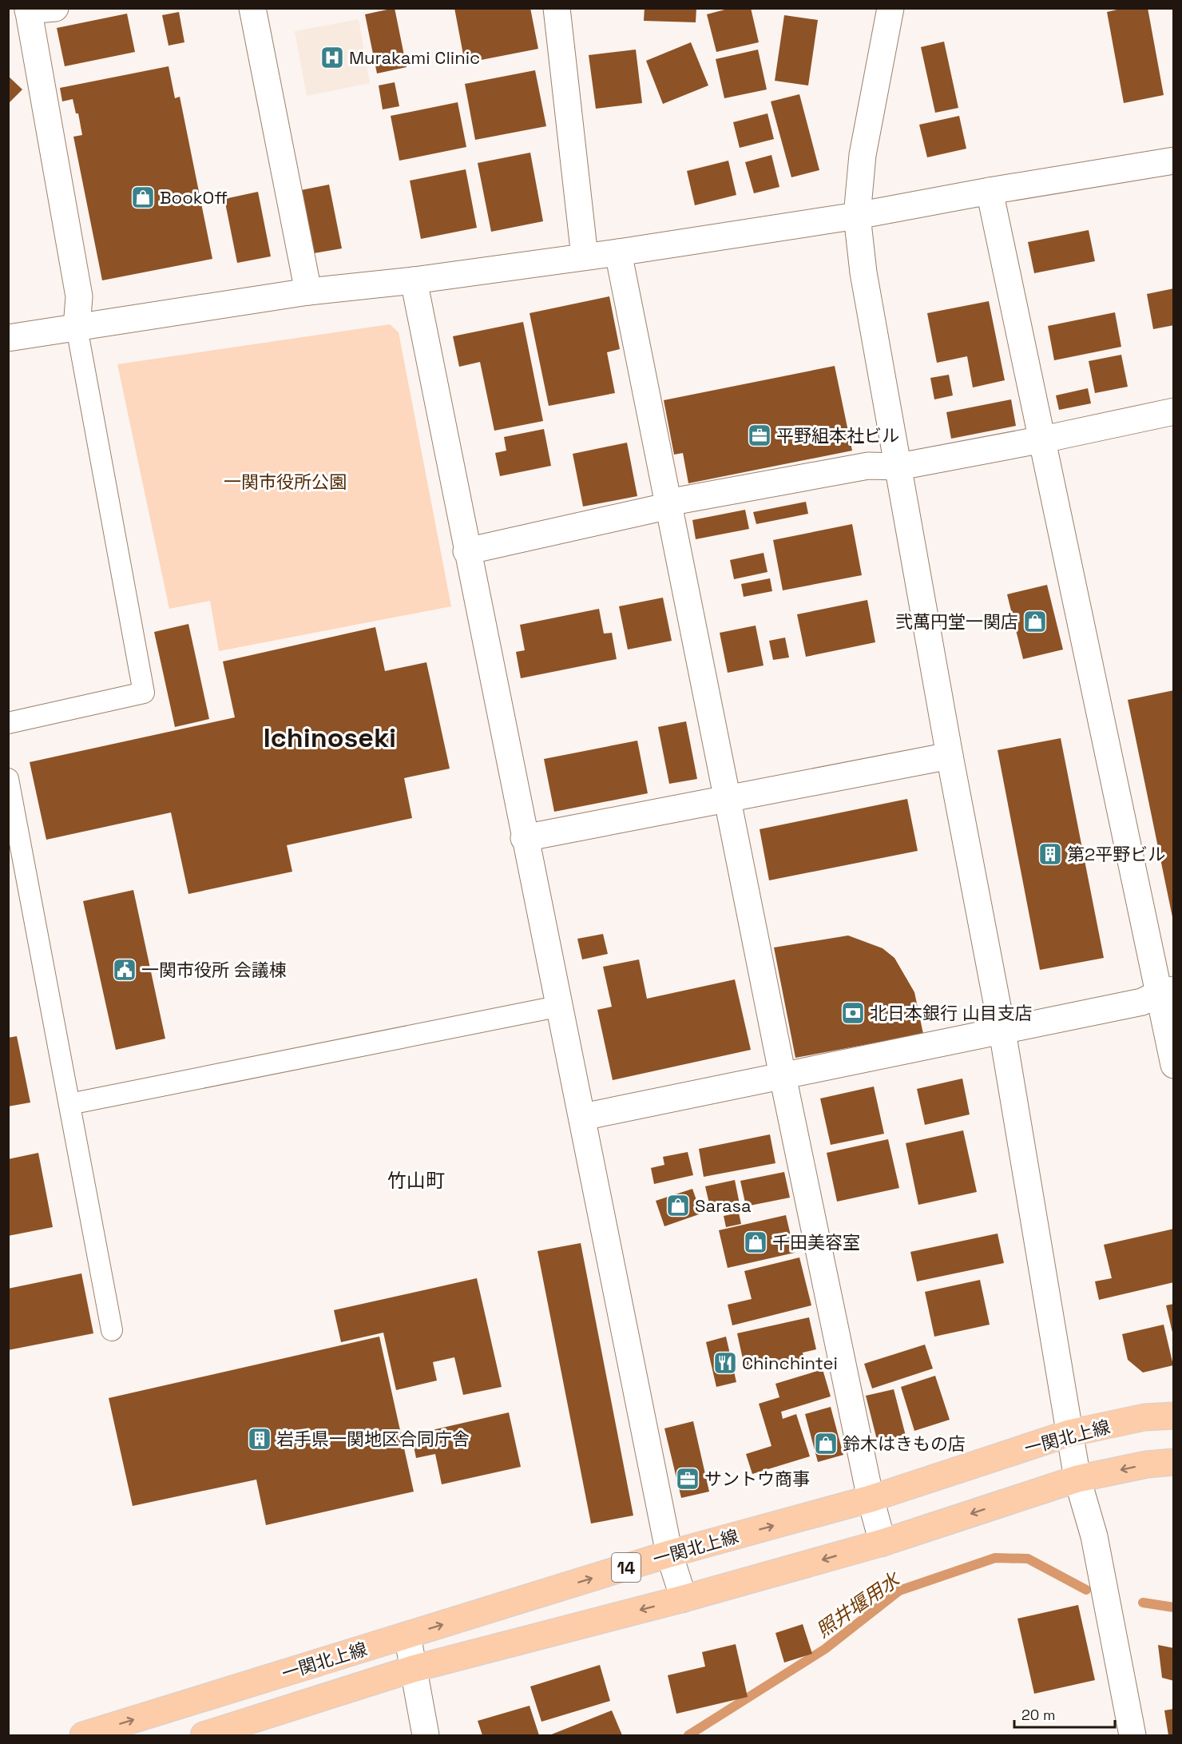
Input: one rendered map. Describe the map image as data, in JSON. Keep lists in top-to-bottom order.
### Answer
{
  "streets": {
    "main road": ["一関北上線", "14"]
  },
  "districts": ["Ichinoseki", "竹山町"],
  "water": ["照井堰用水"],
  "parks": ["一関市役所公園"],
  "places": {
    "hospital": ["Murakami Clinic"],
    "shop": [
      "BookOff",
      "弐萬円堂一関店",
      "Sarasa",
      "千田美容室",
      "鈴木はきもの店"
    ],
    "office": ["平野組本社ビル", "サントウ商事"],
    "building": ["第2平野ビル", "岩手県一関地区合同庁舎"],
    "public building": ["一関市役所 会議棟"],
    "bank": ["北日本銀行 山目支店"],
    "restaurant": ["Chinchintei"]
  },
  "scale_bar": "20 m"
}
